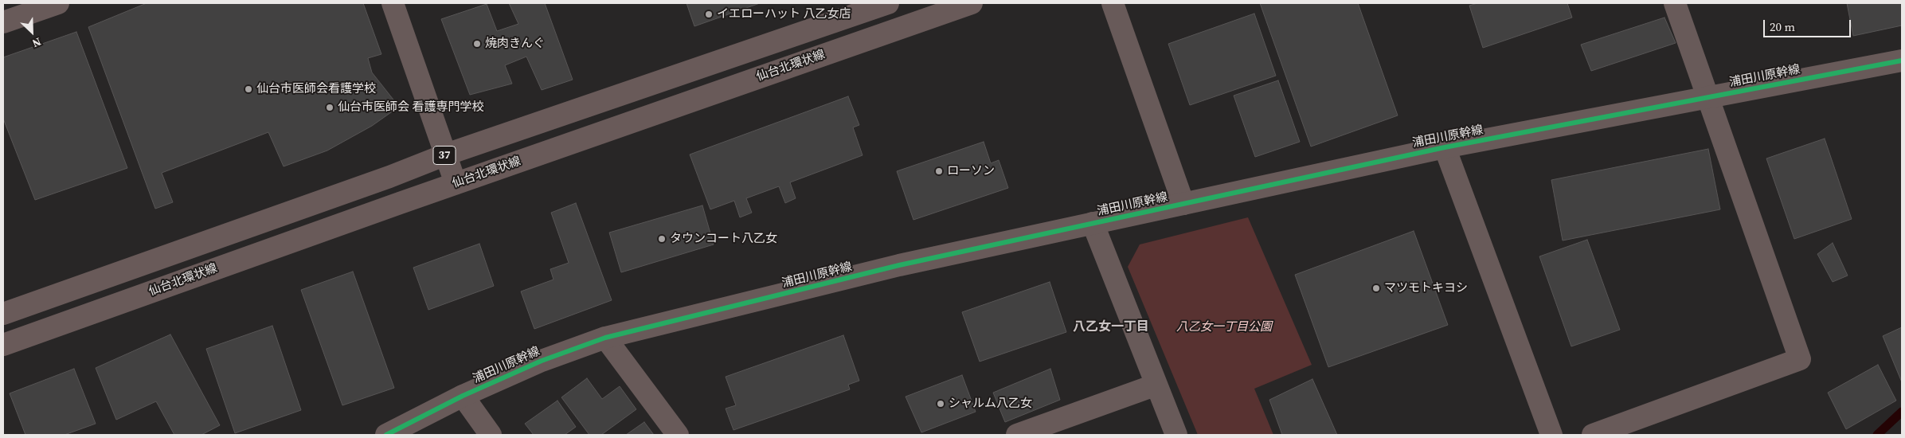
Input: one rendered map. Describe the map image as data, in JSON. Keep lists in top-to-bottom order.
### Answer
{
  "streets": {
    "main road": ["仙台北環状線", "37"],
    "street": ["浦田川原幹線"]
  },
  "districts": ["八乙女一丁目"],
  "parks": ["八乙女一丁目公園"],
  "places": [
    "イエローハット 八乙女店",
    "焼肉きんぐ",
    "仙台市医師会看護学校",
    "仙台市医師会 看護専門学校",
    "ローソン",
    "タウンコート八乙女",
    "マツモトキヨシ",
    "シャルム八乙女"
  ],
  "scale_bar": "20 m",
  "north": "bottom right"
}
